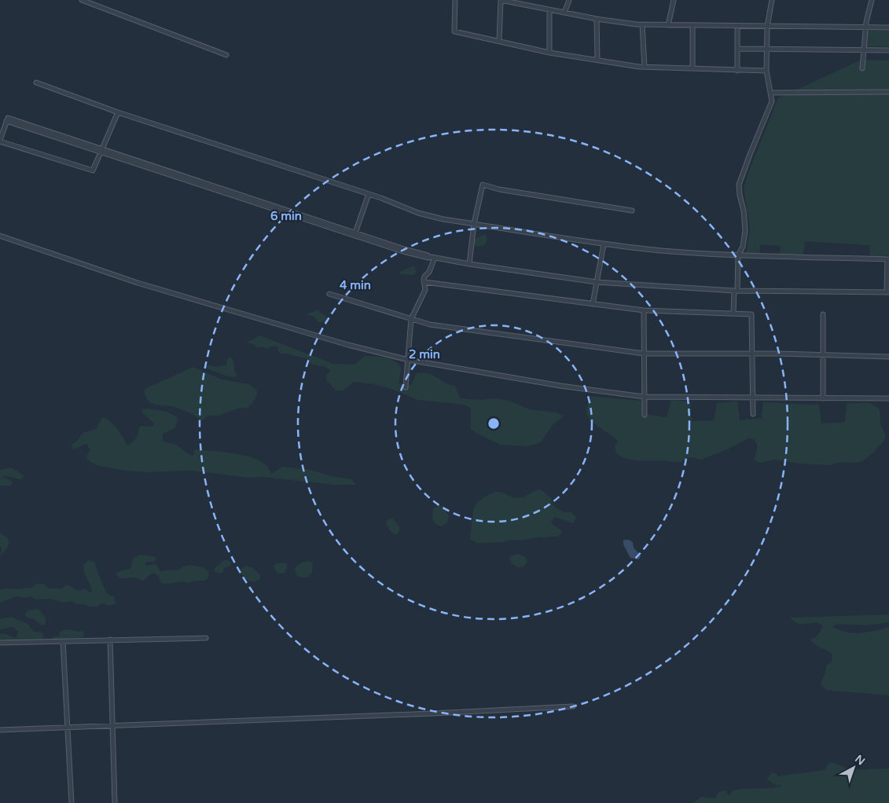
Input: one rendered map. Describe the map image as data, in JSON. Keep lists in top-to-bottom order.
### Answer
{
  "north": "top right",
  "rings": ["6 min", "4 min", "2 min"]
}
